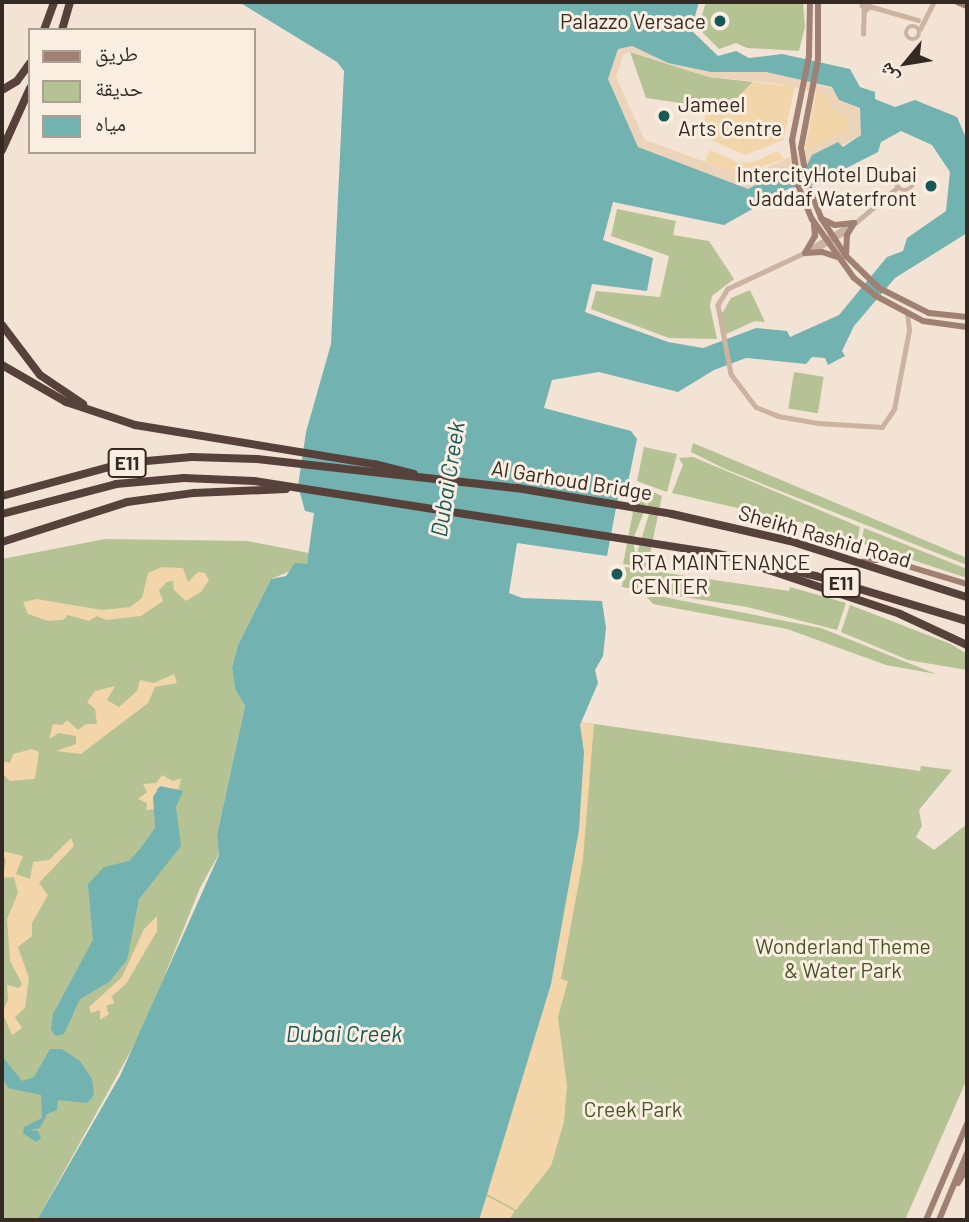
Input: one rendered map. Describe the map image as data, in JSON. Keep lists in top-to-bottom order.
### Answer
{
  "streets": {
    "highway": ["E11", "Al Garhoud Bridge", "Sheikh Rashid Road"]
  },
  "crossings": [
    ["E11", "Sheikh Rashid Road"],
    ["Al Garhoud Bridge", "Sheikh Rashid Road"]
  ],
  "water": ["Dubai Creek"],
  "parks": ["Wonderland Theme & Water Park", "Creek Park"],
  "places": [
    "Palazzo Versace",
    "Jameel Arts Centre",
    "IntercityHotel Dubai Jaddaf Waterfront",
    "RTA MAINTENANCE CENTER"
  ],
  "legend": ["طريق", "حديقة", "مياه"],
  "north": "bottom left"
}
